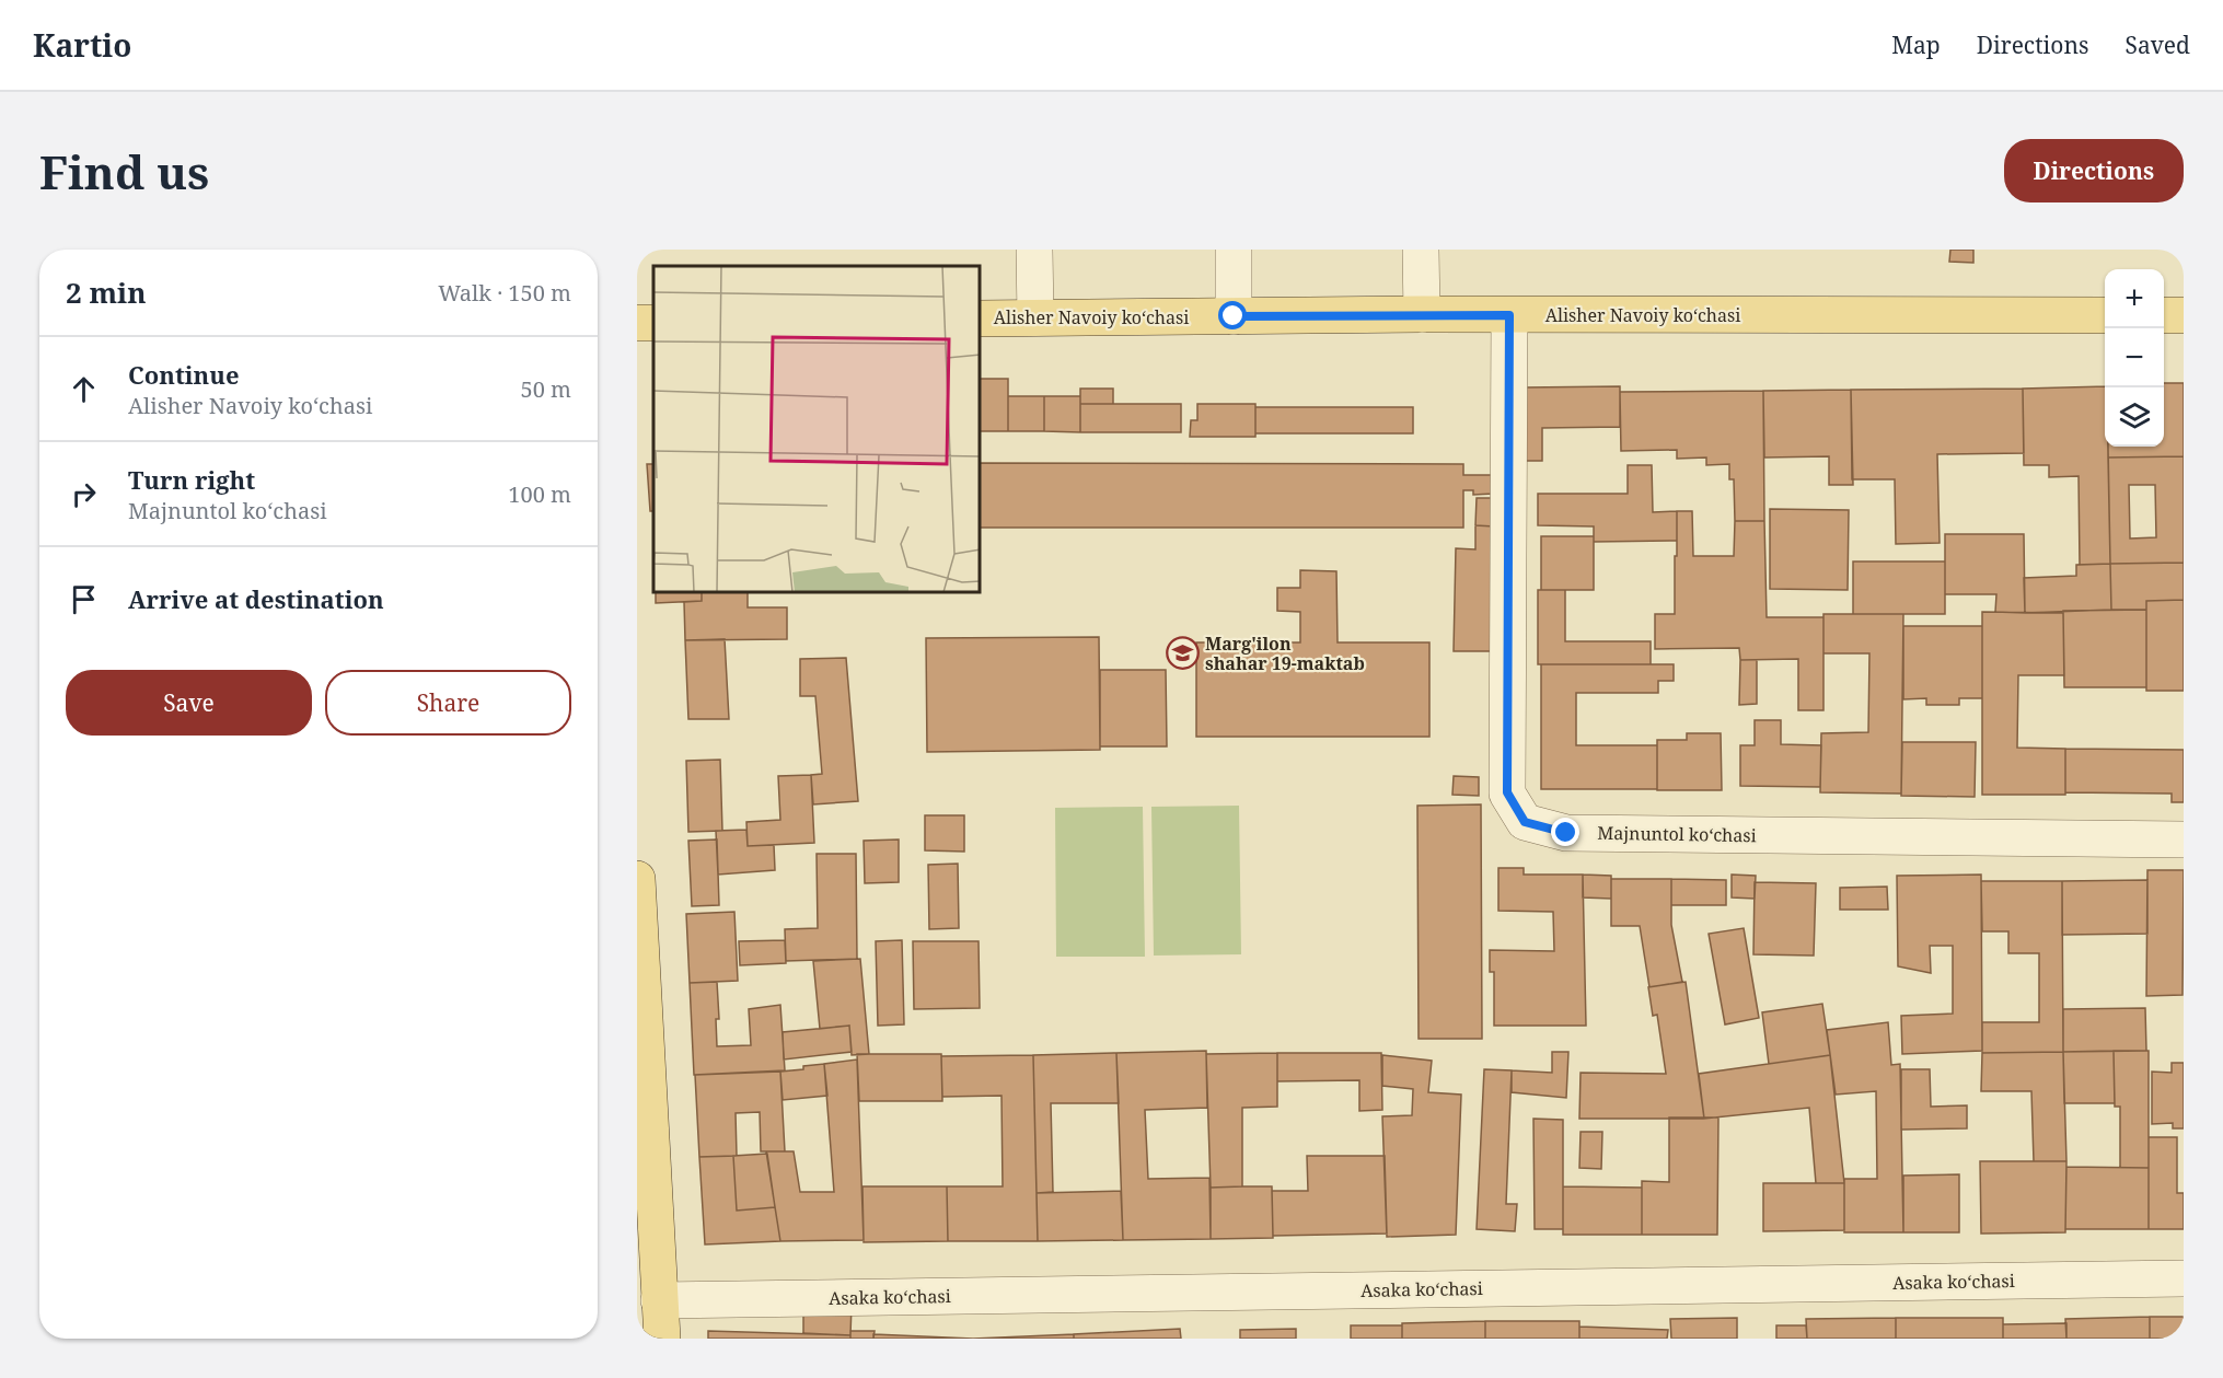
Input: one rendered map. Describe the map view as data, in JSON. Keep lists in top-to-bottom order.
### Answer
{
  "streets": {
    "main road": ["Alisher Navoiy koʻchasi"],
    "street": ["Majnuntol koʻchasi", "Asaka koʻchasi"]
  },
  "crossings": [
    ["Alisher Navoiy koʻchasi", "Majnuntol koʻchasi"]
  ],
  "places": {
    "school or university": ["Marg'ilon shahar 19-maktab"]
  },
  "page": {
    "header": "Kartio",
    "nav": ["Map", "Directions", "Saved"],
    "buttons": [
      "Directions",
      ["Save", "Share"]
    ],
    "title": "Find us",
    "heading": ["2 min", "Walk · 150 m"],
    "map_buttons": ["+", "−"],
    "list": [
      ["Continue", "Alisher Navoiy koʻchasi", "50 m"],
      ["Turn right", "Majnuntol koʻchasi", "100 m"],
      "Arrive at destination"
    ]
  }
}
